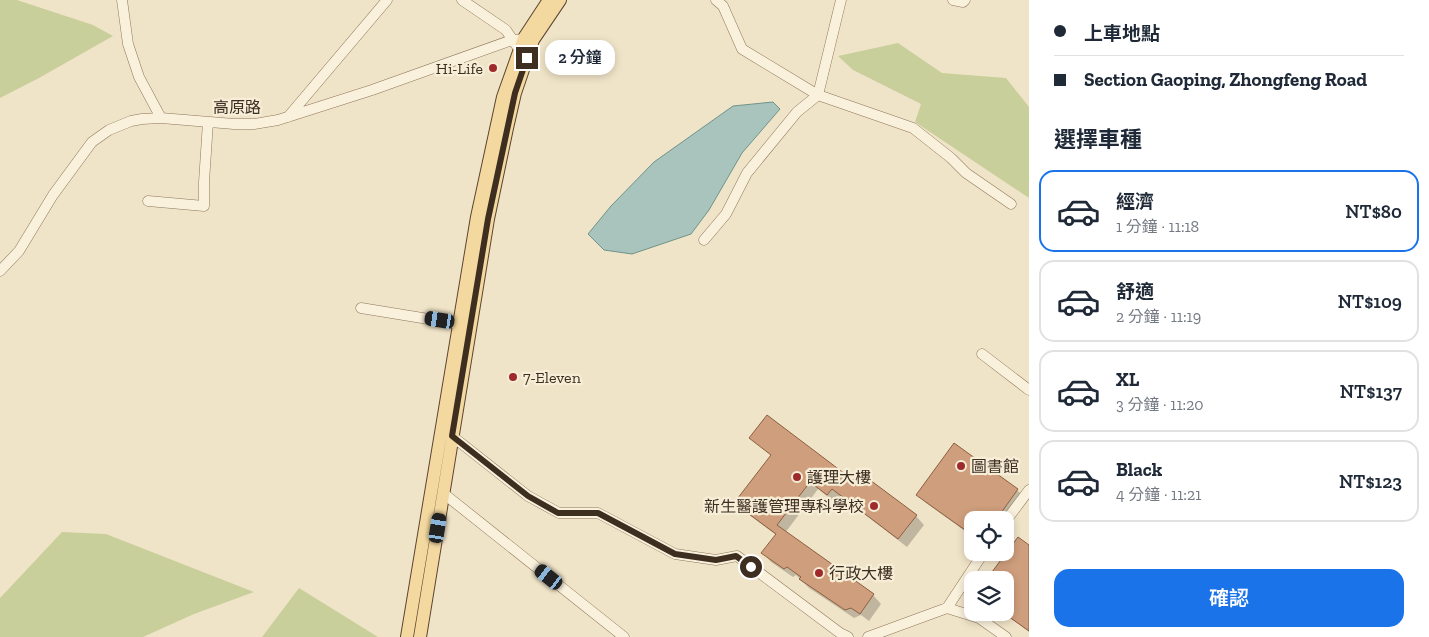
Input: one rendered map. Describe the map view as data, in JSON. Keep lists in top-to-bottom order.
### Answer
{
  "streets": {
    "street": ["高原路"]
  },
  "places": [
    "Hi-Life",
    "7-Eleven",
    "圖書館",
    "護理大樓",
    "新生醫護管理專科學校",
    "行政大樓"
  ],
  "page": {
    "banner": ["上車地點", "Section Gaoping, Zhongfeng Road"],
    "bubble": "2 分鐘",
    "heading": "選擇車種",
    "list": [
      {
        "name": "經濟",
        "note": "1 分鐘 · 11:18",
        "value": "NT$80"
      },
      {
        "name": "舒適",
        "note": "2 分鐘 · 11:19",
        "value": "NT$109"
      },
      {
        "name": "XL",
        "note": "3 分鐘 · 11:20",
        "value": "NT$137"
      },
      {
        "name": "Black",
        "note": "4 分鐘 · 11:21",
        "value": "NT$123"
      }
    ],
    "buttons": "確認"
  }
}
